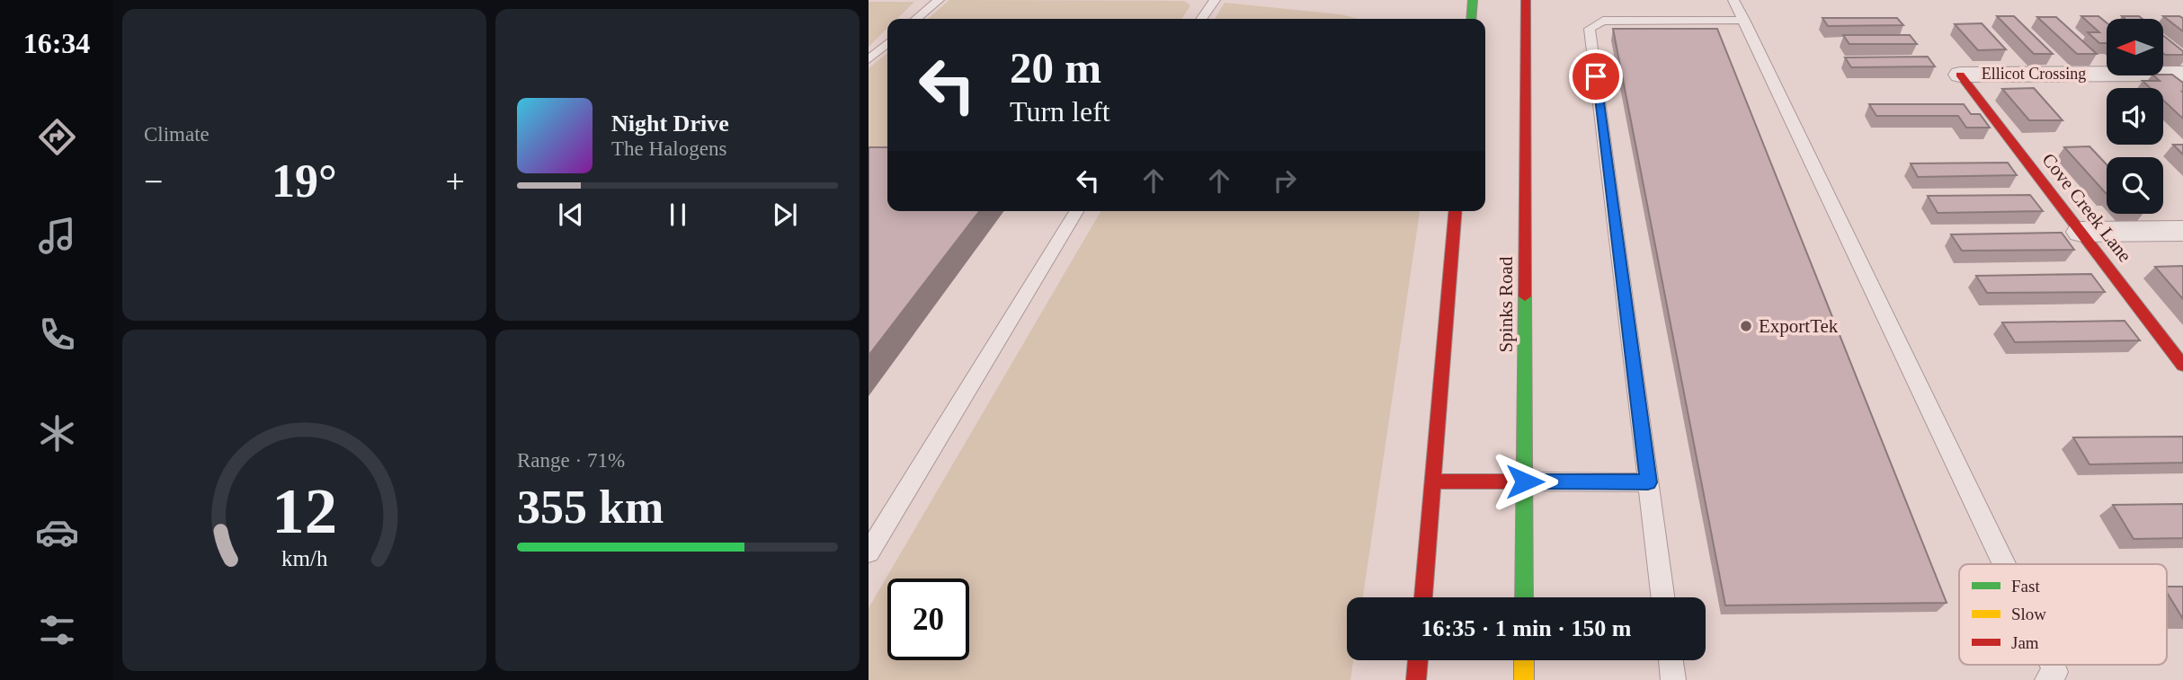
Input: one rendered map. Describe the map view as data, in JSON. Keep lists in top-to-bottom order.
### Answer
{
  "streets": {
    "main road": ["Cove Creek Lane", "Spinks Road"],
    "street": ["Ellicot Crossing"]
  },
  "crossings": [
    ["Ellicot Crossing", "Cove Creek Lane"]
  ],
  "places": ["ExportTek"],
  "legend": ["Fast", "Slow", "Jam"],
  "north": "left",
  "page": {
    "tabs": "16:34",
    "tile": [
      "Climate",
      ["Range · 71%", "355 km"]
    ],
    "turn": ["20 m", "Turn left"],
    "song": ["Night Drive", "The Halogens"],
    "heat": ["−", "19°", "+"],
    "limit": "20",
    "trip": "16:35 · 1 min · 150 m",
    "gauge": ["12", "km/h"]
  }
}
